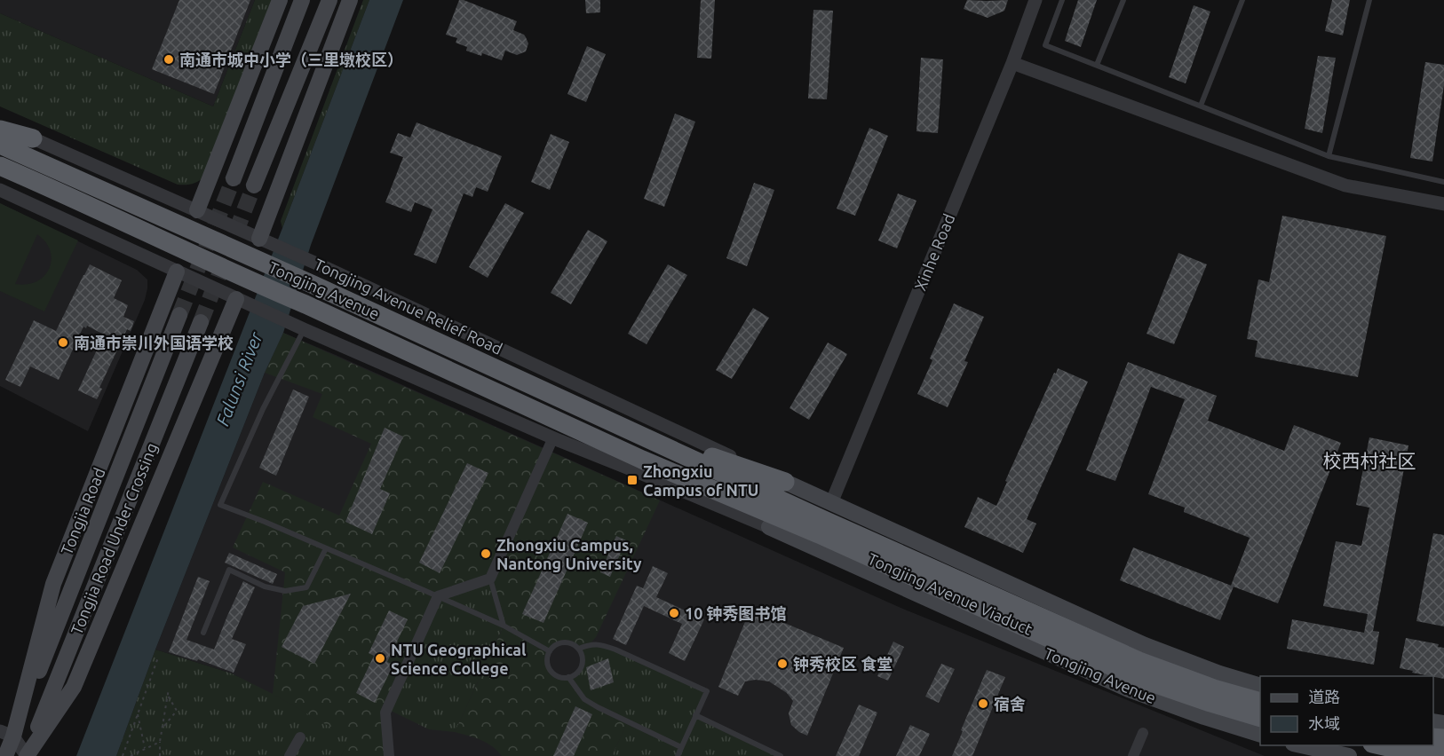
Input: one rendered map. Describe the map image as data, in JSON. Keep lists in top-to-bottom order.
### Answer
{
  "streets": {
    "highway": ["Tongjing Avenue", "Tongjing Avenue Viaduct"],
    "main road": ["Tongjia Road", "Tongjia Road Under Crossing"],
    "street": ["Xinhe Road", "Tongjing Avenue Relief Road"]
  },
  "crossings": [
    ["Tongjing Avenue", "Tongjing Avenue Viaduct"],
    ["Tongjia Road", "Tongjia Road Under Crossing"]
  ],
  "districts": ["校西村社区"],
  "water": ["Falunsi River"],
  "places": {
    "other": [
      "南通市城中小学（三里墩校区）",
      "南通市崇川外国语学校",
      "Zhongxiu Campus, Nantong University",
      "10 钟秀图书馆",
      "NTU Geographical Science College",
      "钟秀校区 食堂",
      "宿舍"
    ],
    "transit": ["Zhongxiu Campus of NTU"]
  },
  "legend": ["道路", "水域"]
}
